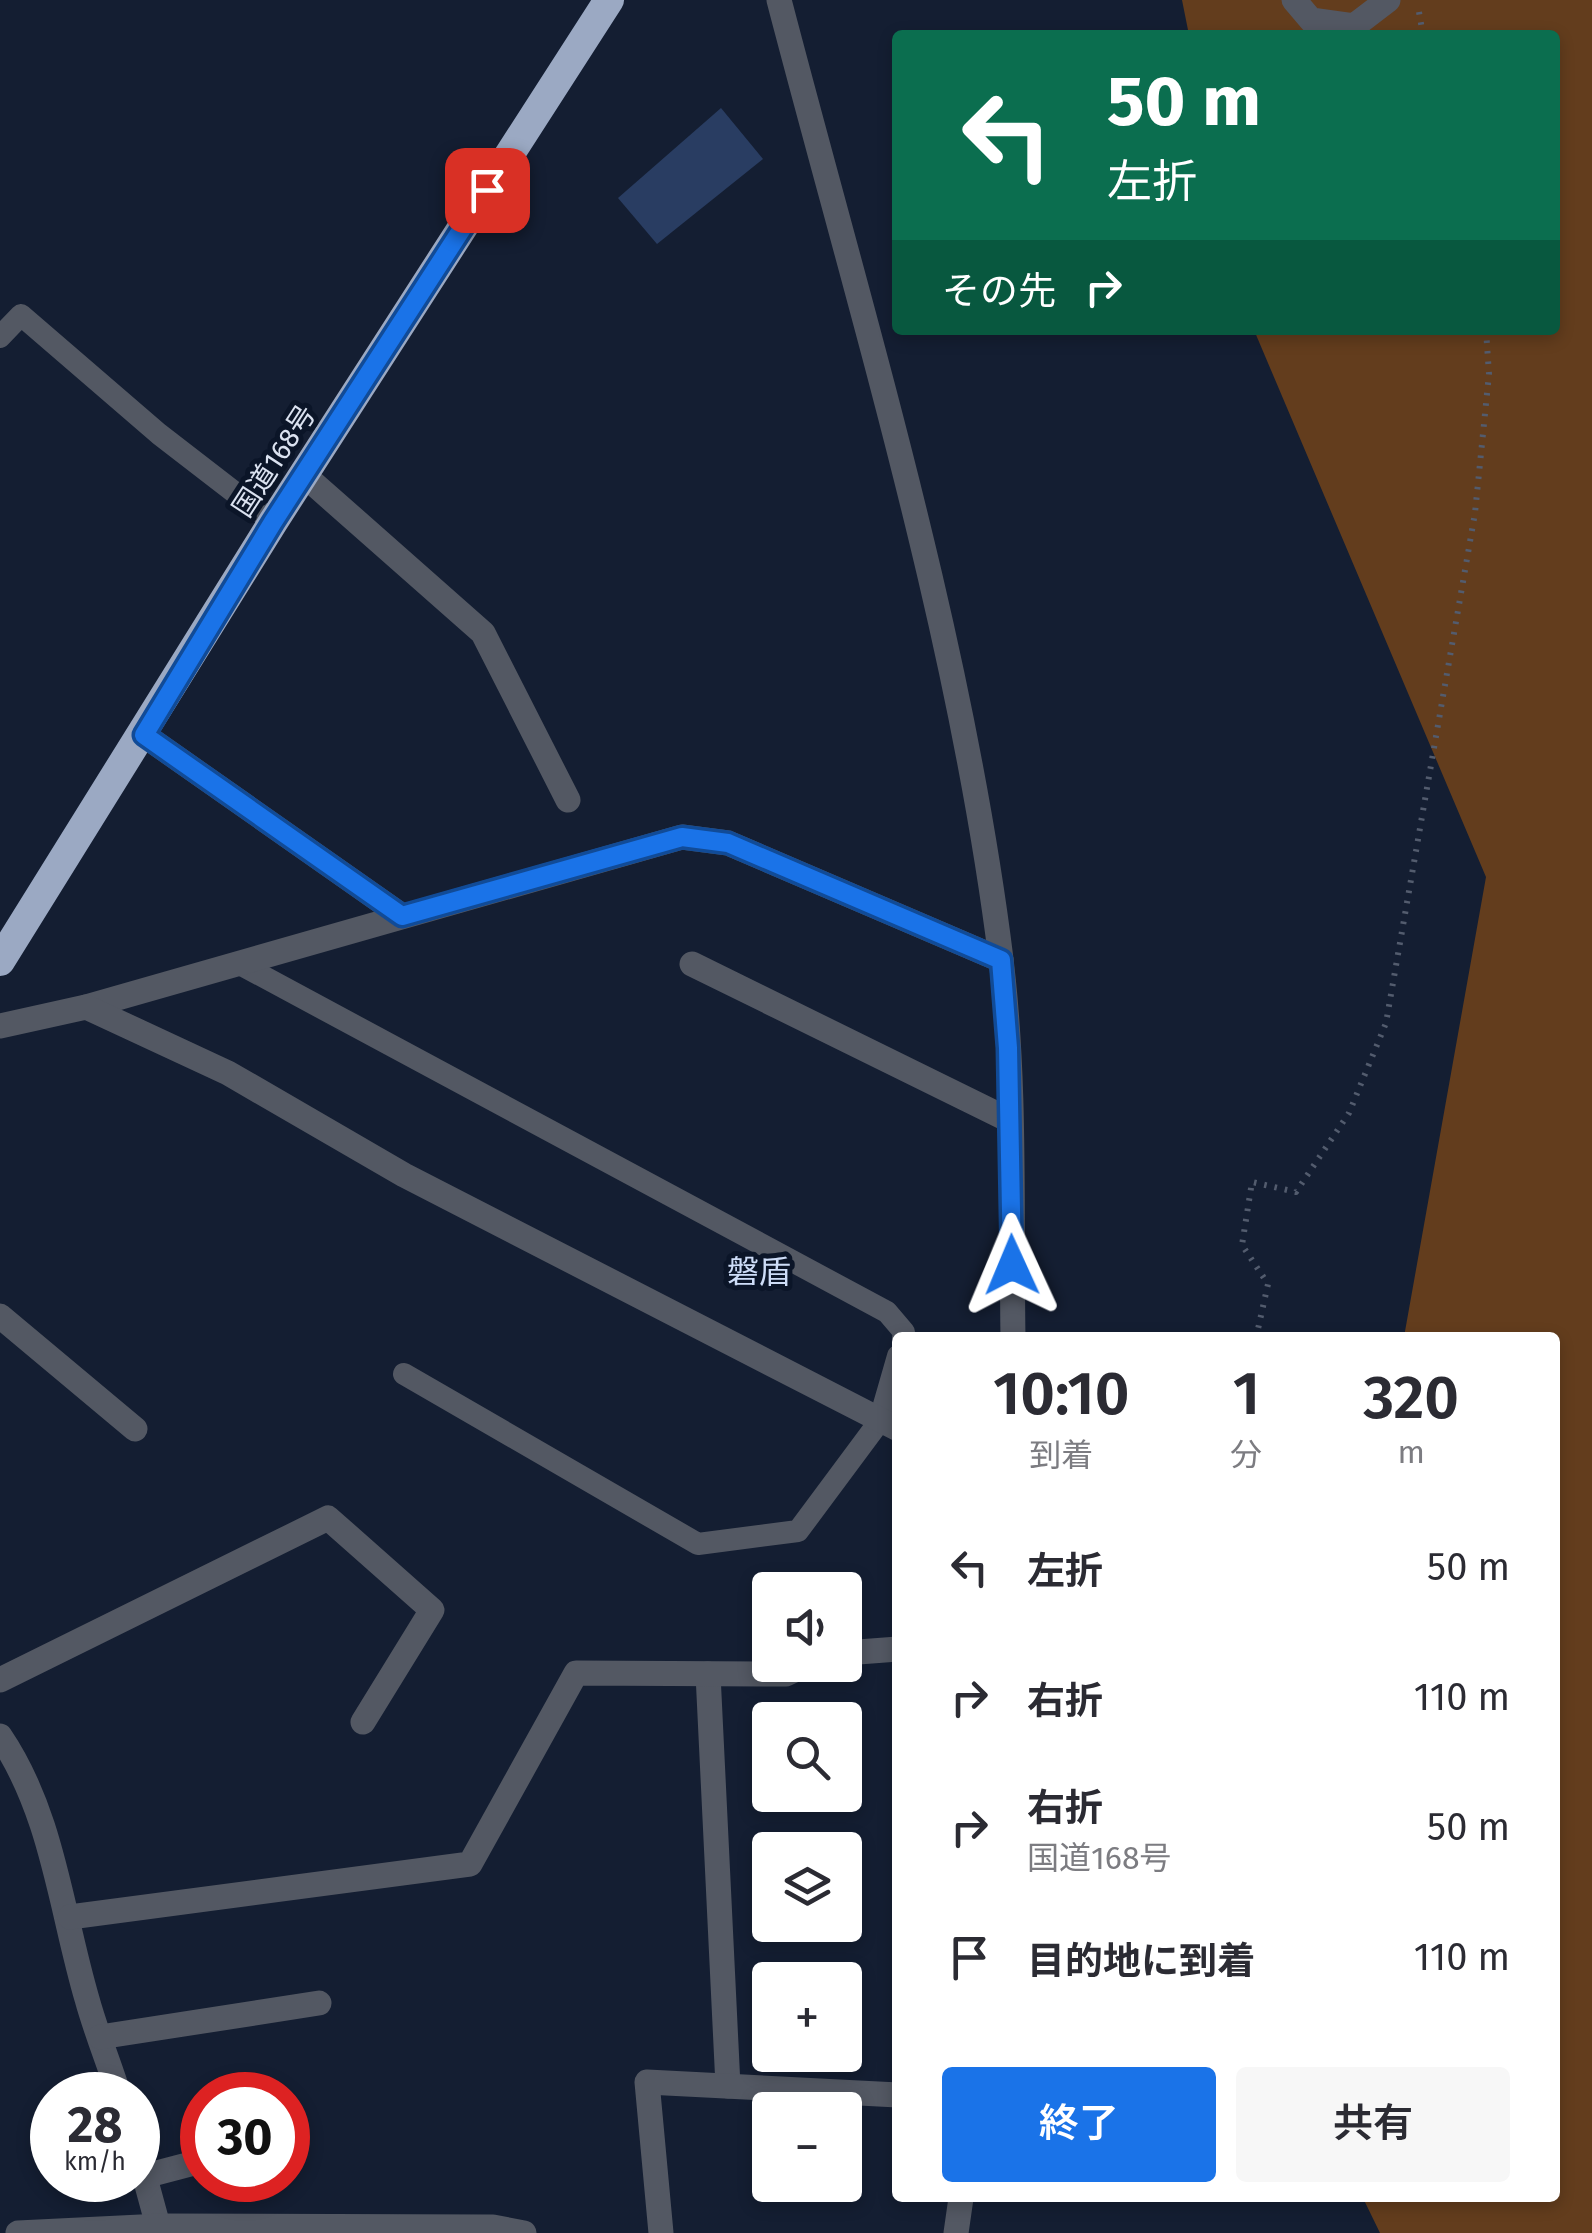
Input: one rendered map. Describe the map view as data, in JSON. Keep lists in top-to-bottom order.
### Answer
{
  "streets": {
    "highway": ["国道168号"]
  },
  "districts": ["磐盾"],
  "page": {
    "turn": ["50 m", "左折"],
    "then": "その先",
    "eta": [
      "10:10",
      "到着",
      "1",
      "分",
      "320",
      "m"
    ],
    "list": [
      {
        "name": "左折",
        "value": "50 m"
      },
      {
        "name": "右折",
        "value": "110 m"
      },
      {
        "name": "右折",
        "note": "国道168号",
        "value": "50 m"
      },
      {
        "name": "目的地に到着",
        "value": "110 m"
      }
    ],
    "map_buttons": ["+", "−"],
    "buttons": ["終了", "共有"],
    "speed": "28 km/h",
    "limit": "30"
  }
}
